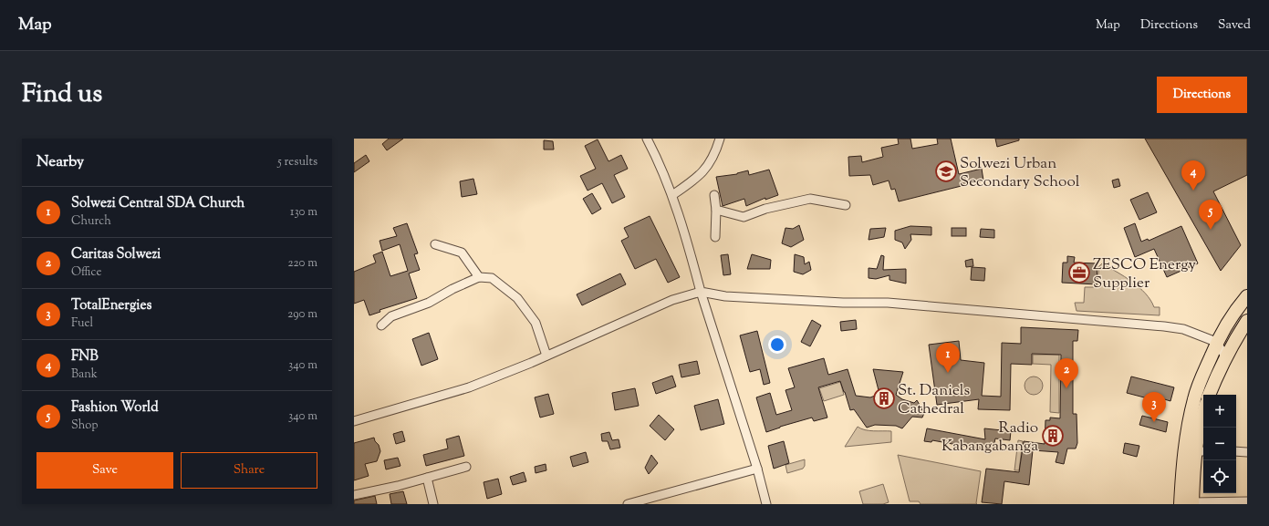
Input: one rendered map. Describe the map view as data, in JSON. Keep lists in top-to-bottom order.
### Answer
{
  "places": {
    "school or university": ["Solwezi Urban Secondary School"],
    "office": ["ZESCO Energy Supplier"],
    "building": ["St. Daniels Cathedral", "Radio Kabangabanga"]
  },
  "page": {
    "header": "Map",
    "nav": ["Map", "Directions", "Saved"],
    "title": "Find us",
    "buttons": [
      "Directions",
      ["Save", "Share"]
    ],
    "heading": ["Nearby", "5 results"],
    "pins": [
      "4",
      "5",
      "1",
      "2",
      "3"
    ],
    "list": [
      {
        "mark": "1",
        "name": "Solwezi Central SDA Church",
        "note": "Church",
        "value": "130 m"
      },
      {
        "mark": "2",
        "name": "Caritas Solwezi",
        "note": "Office",
        "value": "220 m"
      },
      {
        "mark": "3",
        "name": "TotalEnergies",
        "note": "Fuel",
        "value": "290 m"
      },
      {
        "mark": "4",
        "name": "FNB",
        "note": "Bank",
        "value": "340 m"
      },
      {
        "mark": "5",
        "name": "Fashion World",
        "note": "Shop",
        "value": "340 m"
      }
    ],
    "map_buttons": ["+", "−"]
  }
}
